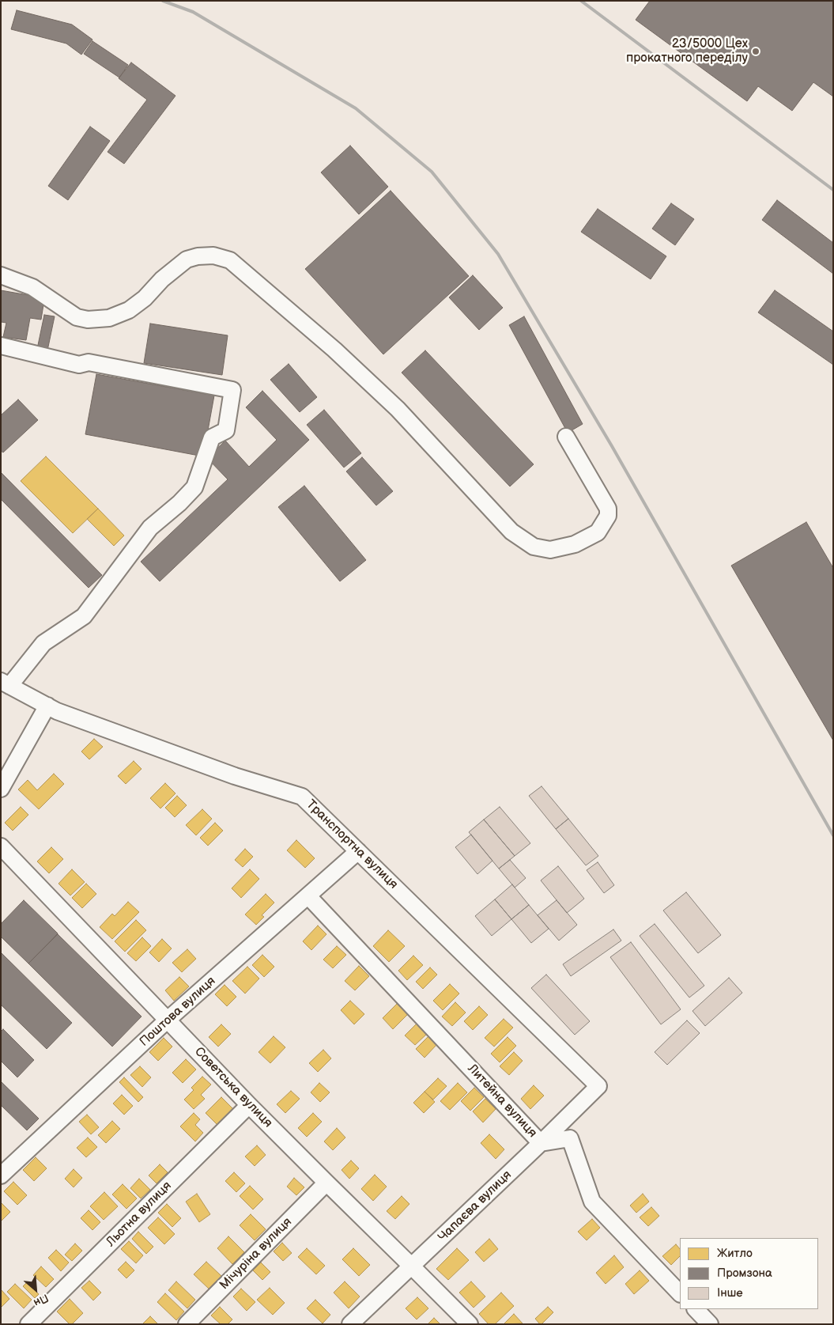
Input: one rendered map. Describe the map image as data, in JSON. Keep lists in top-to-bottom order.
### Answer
{
  "streets": {
    "street": [
      "Транспортна вулиця",
      "Поштова вулиця",
      "Советська вулиця",
      "Литейна вулиця",
      "Чапаєва вулиця",
      "Льотна вулиця",
      "Мічуріна вулиця"
    ]
  },
  "crossings": [
    ["Транспортна вулиця", "Поштова вулиця"],
    ["Транспортна вулиця", "Чапаєва вулиця"],
    ["Поштова вулиця", "Советська вулиця"],
    ["Поштова вулиця", "Литейна вулиця"],
    ["Советська вулиця", "Чапаєва вулиця"],
    ["Советська вулиця", "Льотна вулиця"],
    ["Советська вулиця", "Мічуріна вулиця"],
    ["Литейна вулиця", "Чапаєва вулиця"]
  ],
  "places": ["23/5000 Цех прокатного переділу"],
  "legend": ["Житло", "Промзона", "Інше"],
  "north": "bottom right"
}
